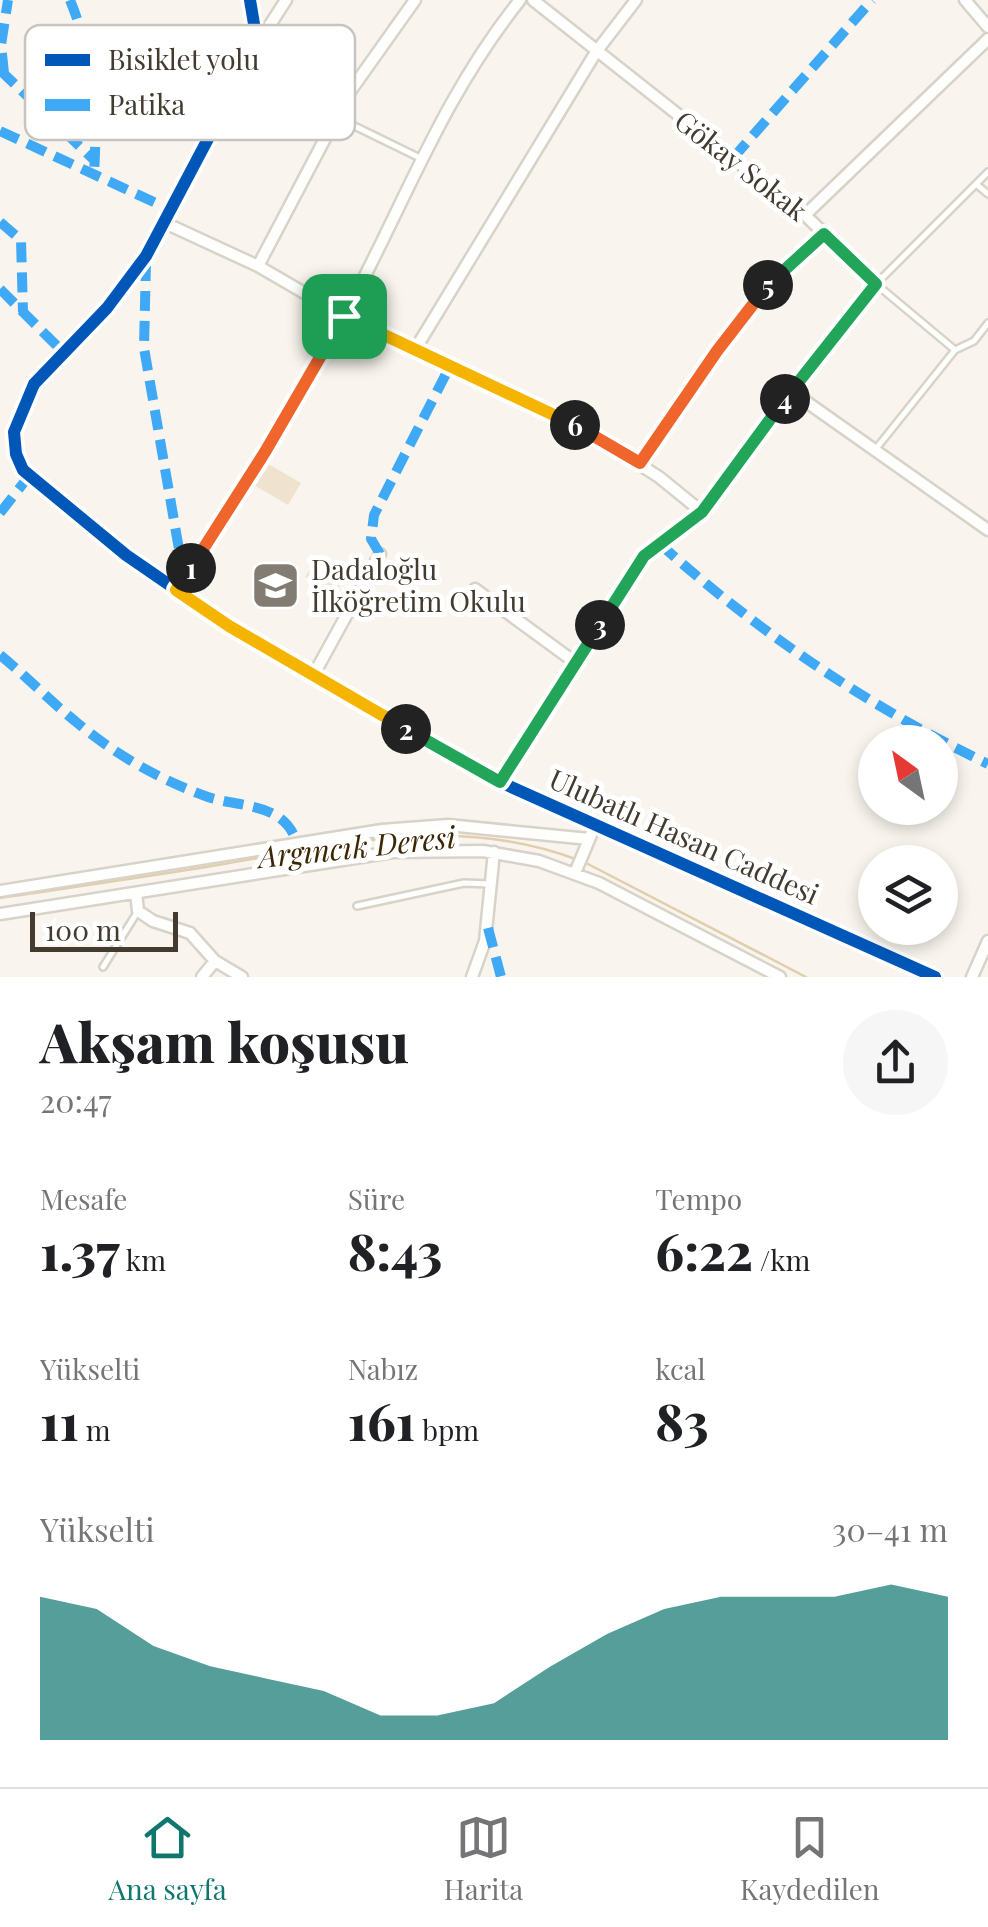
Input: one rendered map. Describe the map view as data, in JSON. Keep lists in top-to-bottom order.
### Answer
{
  "streets": {
    "street": ["Gökay Sokak", "Ulubatlı Hasan Caddesi"]
  },
  "water": ["Argıncık Deresi"],
  "places": {
    "school or university": ["Dadaloğlu İlköğretim Okulu"]
  },
  "legend": ["Bisiklet yolu", "Patika"],
  "scale_bar": "100 m",
  "north": "top left",
  "page": {
    "pins": [
      "5",
      "4",
      "6",
      "1",
      "3",
      "2"
    ],
    "scale": "100 m",
    "heading": ["Akşam koşusu", "20:47"],
    "stats": [
      ["Mesafe", "1.37 km"],
      ["Süre", "8:43"],
      ["Tempo", "6:22 /km"],
      ["Yükselti", "11 m"],
      ["Nabız", "161 bpm"],
      ["kcal", "83"]
    ],
    "chart": ["Yükselti", "30–41 m"],
    "tabs": ["Ana sayfa", "Harita", "Kaydedilen"]
  }
}
